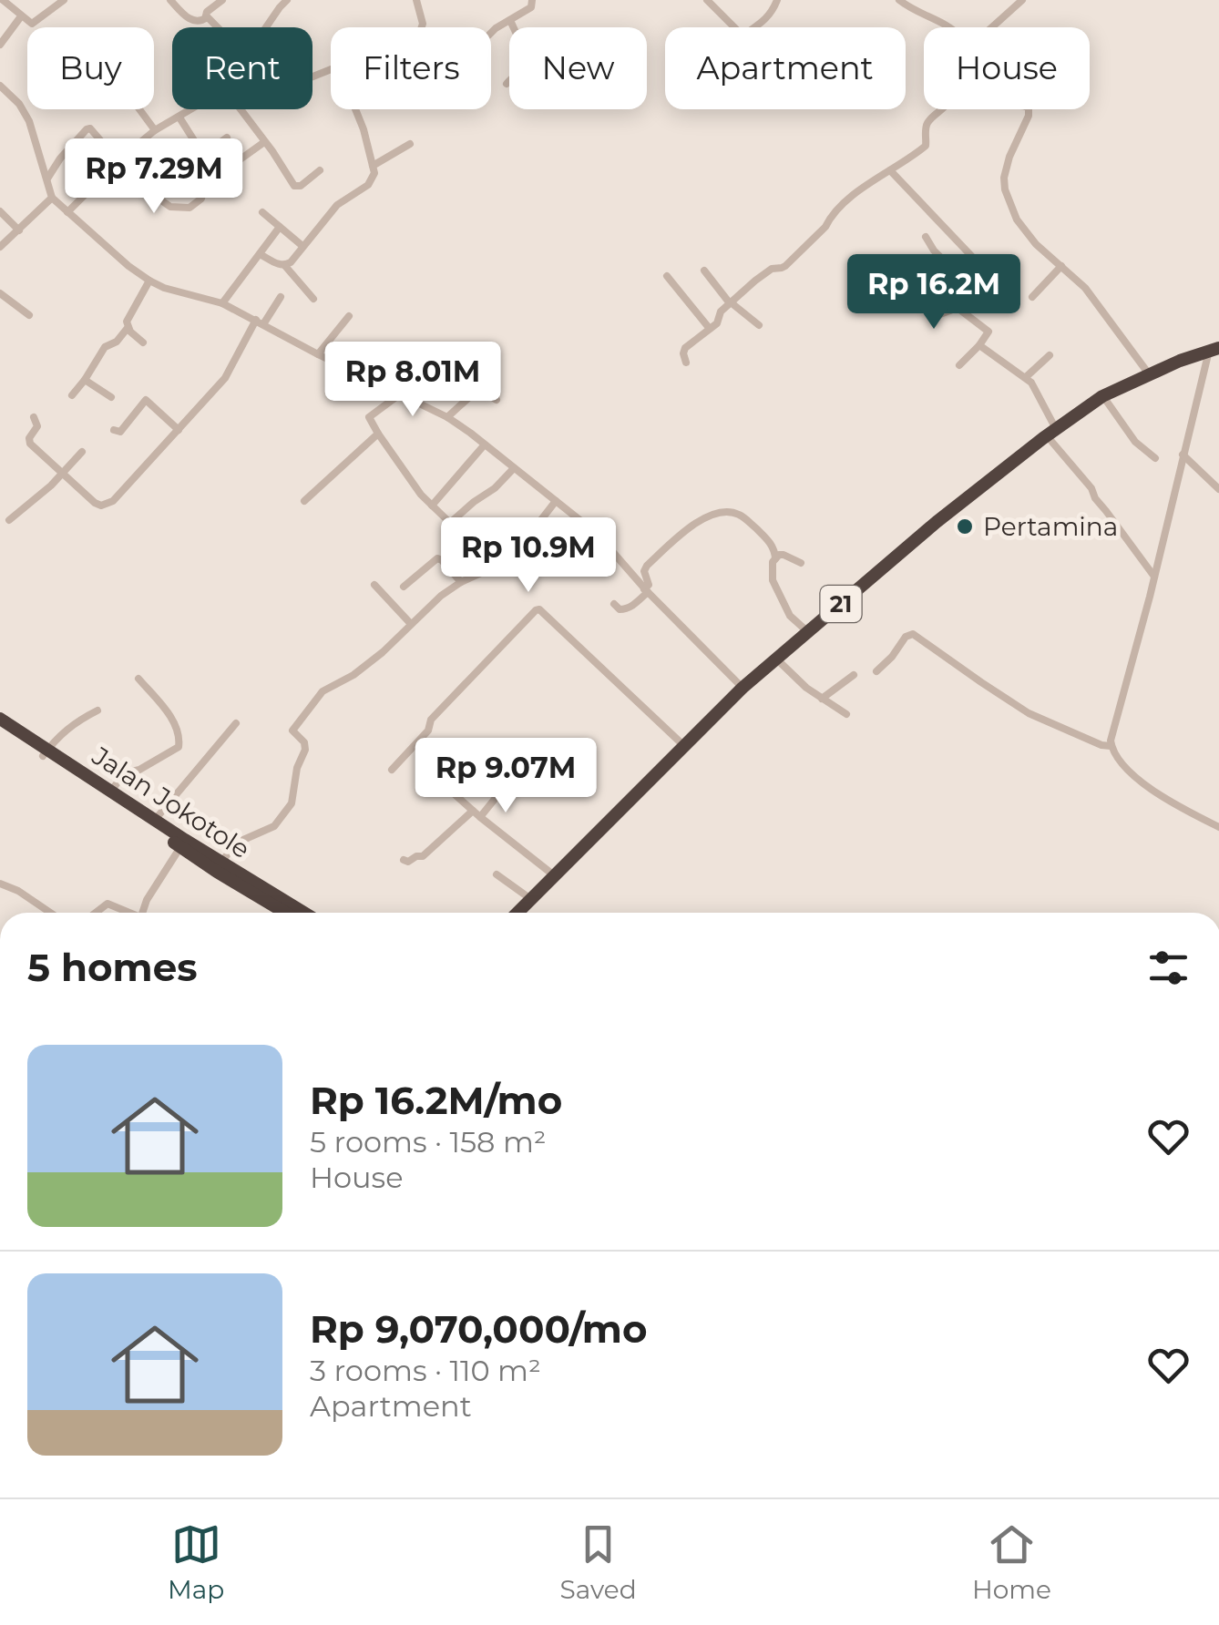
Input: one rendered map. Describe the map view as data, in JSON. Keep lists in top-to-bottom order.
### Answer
{
  "streets": {
    "highway": ["21", "Jalan Jokotole"]
  },
  "places": ["Pertamina"],
  "page": {
    "chip": [
      "Buy",
      "Rent",
      "Filters",
      "New",
      "Apartment",
      "House"
    ],
    "price": [
      "Rp 7.29M",
      "Rp 16.2M",
      "Rp 8.01M",
      "Rp 10.9M",
      "Rp 9.07M"
    ],
    "heading": "5 homes",
    "list": [
      {
        "name": "Rp 16.2M/mo",
        "note": "5 rooms · 158 m² · House"
      },
      {
        "name": "Rp 9,070,000/mo",
        "note": "3 rooms · 110 m² · Apartment"
      }
    ],
    "tabs": ["Map", "Saved", "Home"]
  }
}
